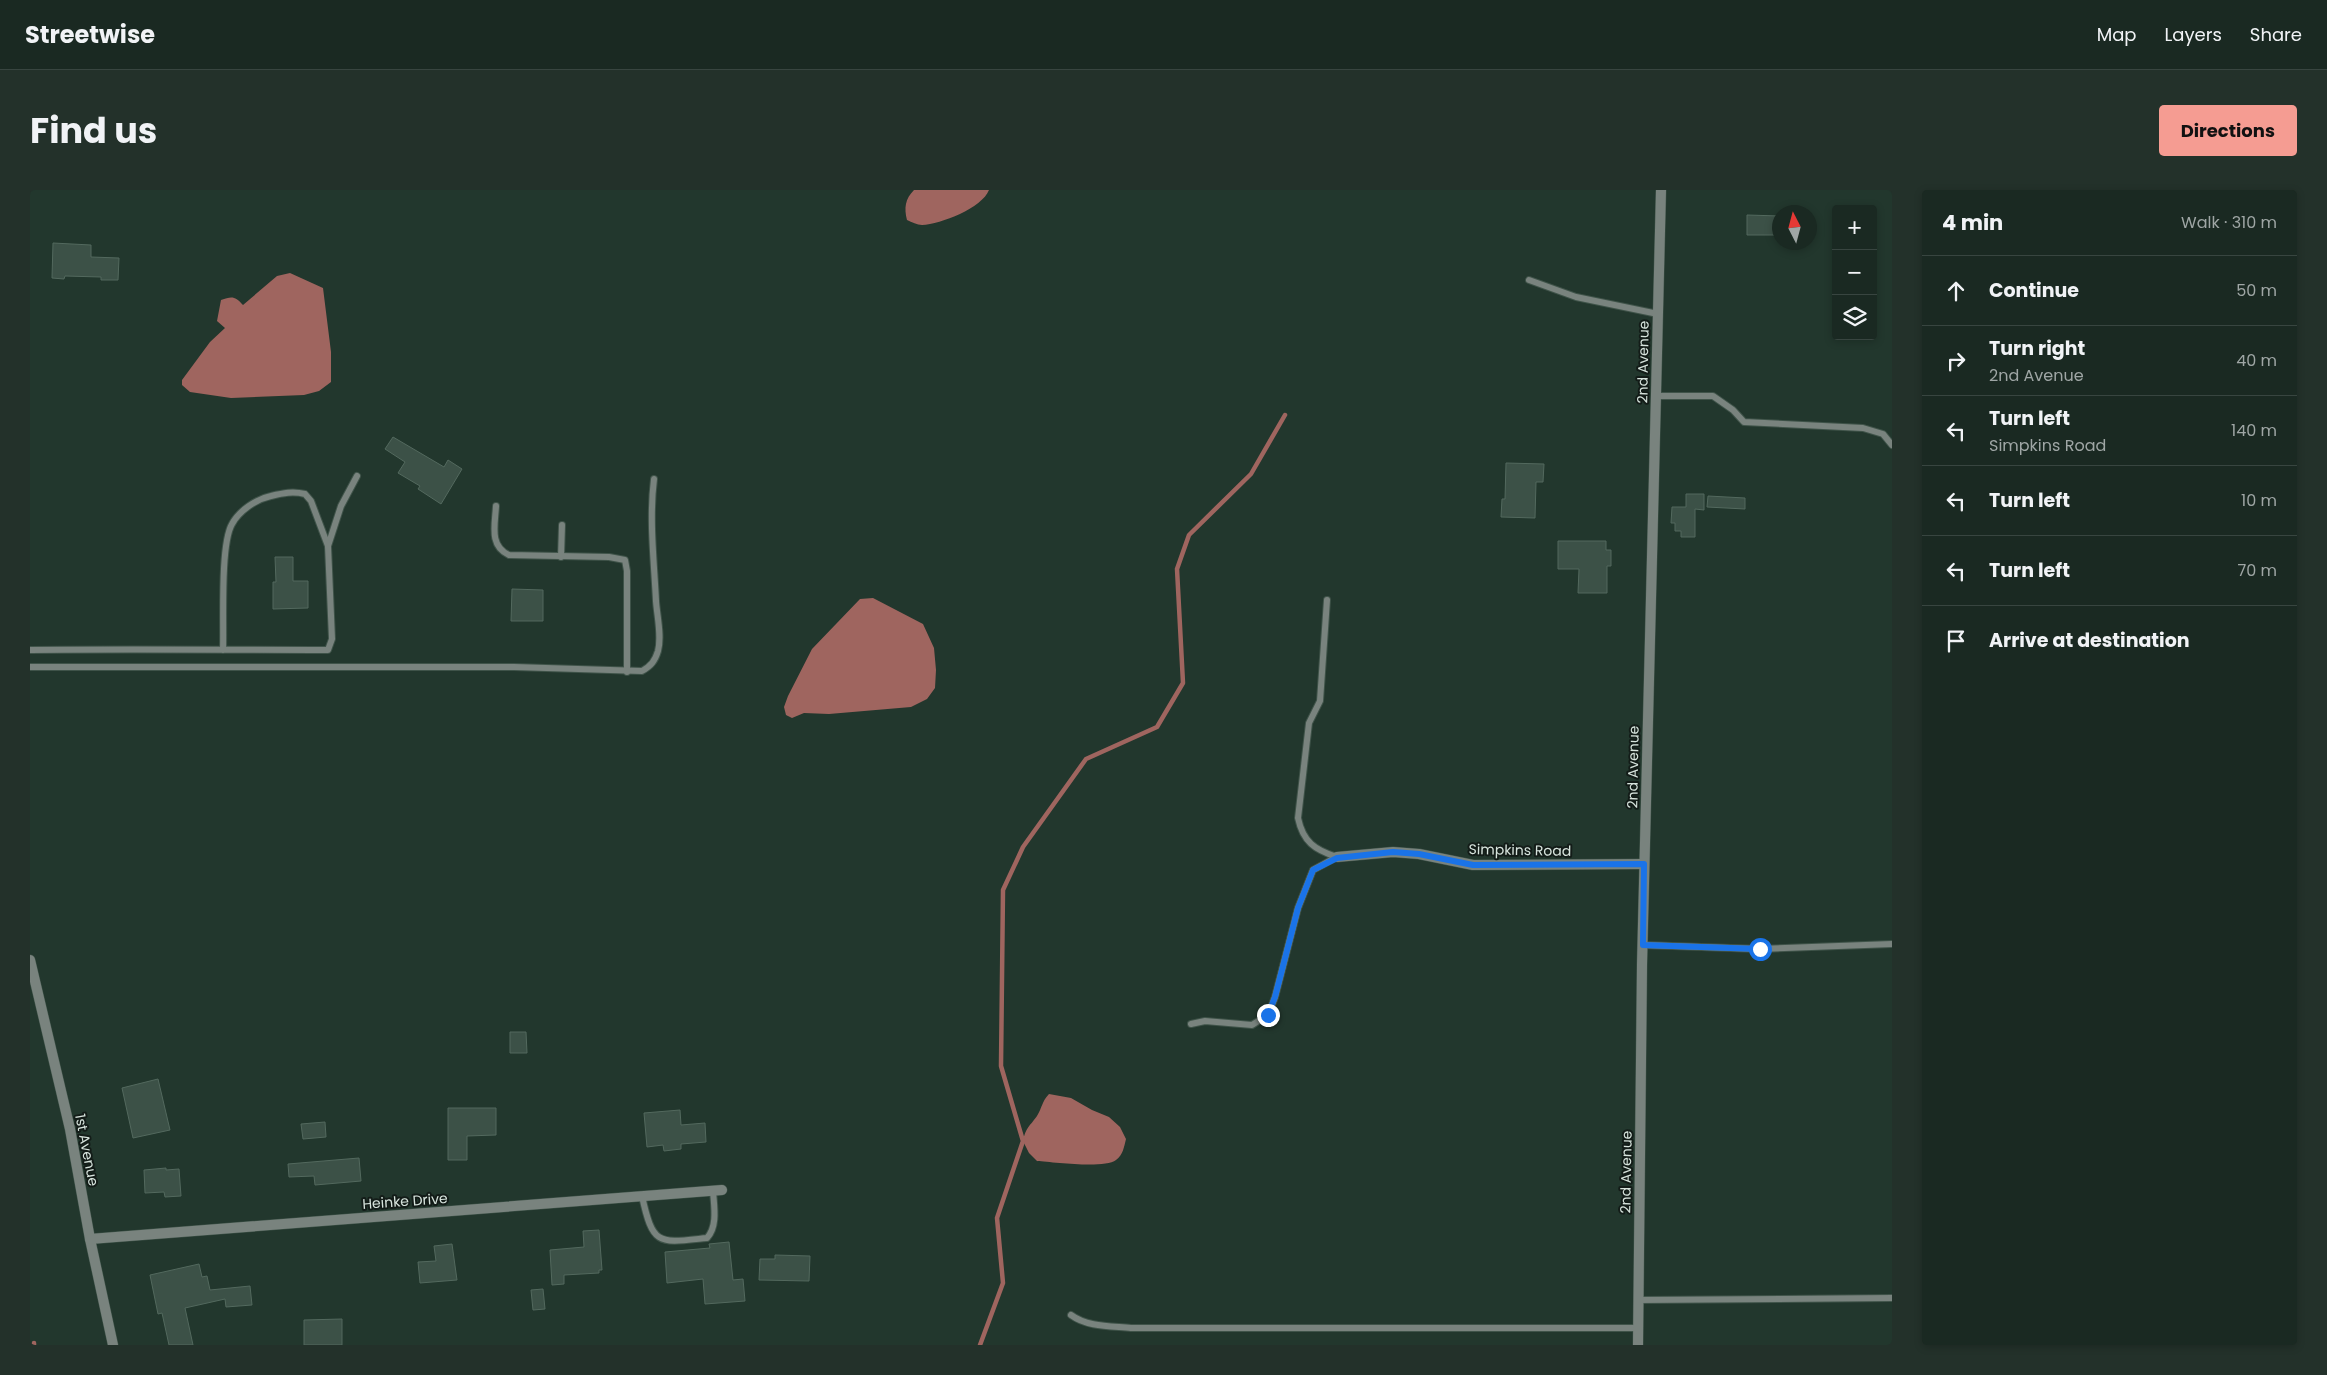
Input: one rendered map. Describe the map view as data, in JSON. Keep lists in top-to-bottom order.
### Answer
{
  "streets": {
    "street": [
      "2nd Avenue",
      "Simpkins Road",
      "1st Avenue",
      "Heinke Drive"
    ]
  },
  "crossings": [
    ["2nd Avenue", "Simpkins Road"],
    ["1st Avenue", "Heinke Drive"]
  ],
  "north": "top",
  "page": {
    "header": "Streetwise",
    "nav": ["Map", "Layers", "Share"],
    "title": "Find us",
    "buttons": "Directions",
    "heading": ["4 min", "Walk · 310 m"],
    "map_buttons": ["+", "−"],
    "list": [
      ["Continue", "50 m"],
      ["Turn right", "2nd Avenue", "40 m"],
      ["Turn left", "Simpkins Road", "140 m"],
      ["Turn left", "10 m"],
      ["Turn left", "70 m"],
      "Arrive at destination"
    ]
  }
}
